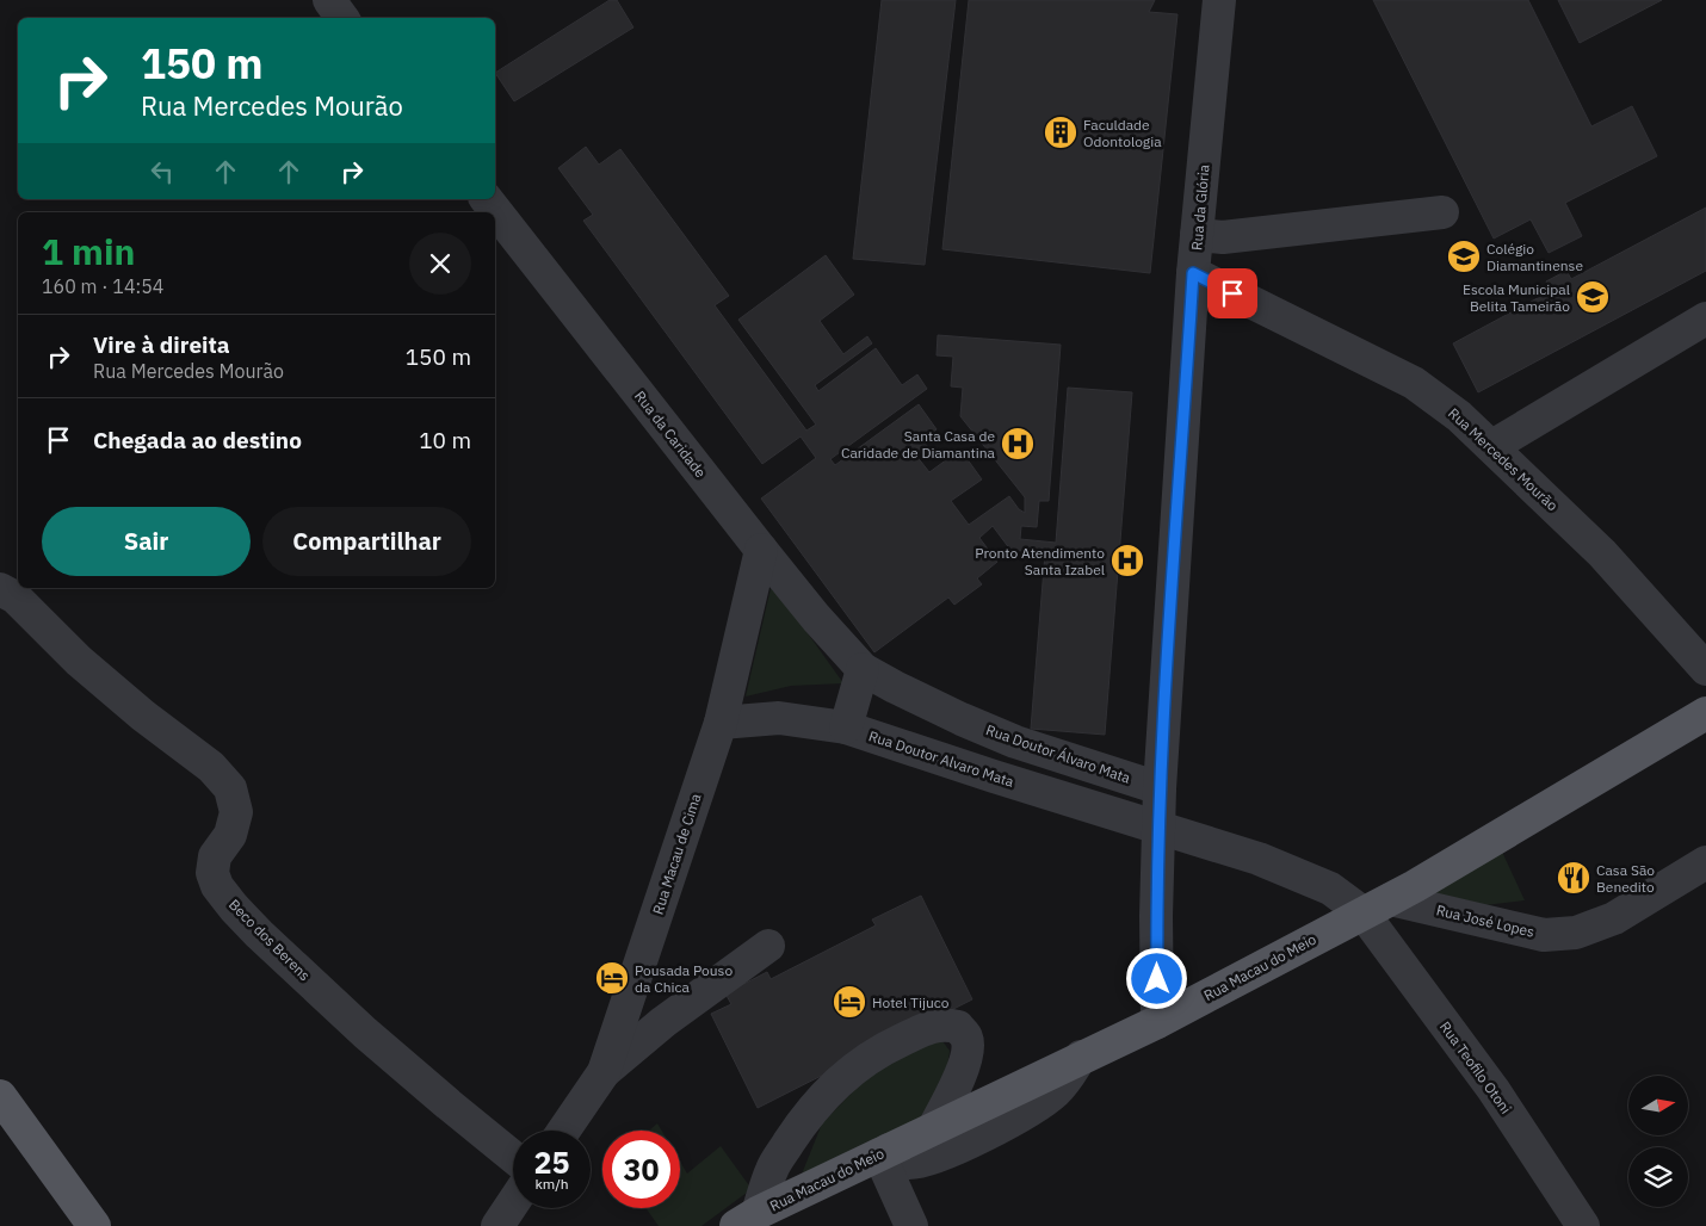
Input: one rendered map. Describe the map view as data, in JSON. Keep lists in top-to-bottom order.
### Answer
{
  "streets": {
    "main road": ["Rua Macau do Meio"],
    "street": [
      "Rua da Glória",
      "Rua da Caridade",
      "Rua Mercedes Mourão",
      "Rua Doutor Álvaro Mata",
      "Rua Doutor Alvaro Mata",
      "Rua Macau de Cima",
      "Rua José Lopes",
      "Beco dos Berens",
      "Rua Teofilo Otoni"
    ]
  },
  "crossings": [
    ["Rua da Glória", "Rua Mercedes Mourão"],
    ["Rua da Glória", "Rua Doutor Álvaro Mata"],
    ["Rua da Glória", "Rua Doutor Alvaro Mata"],
    ["Rua da Glória", "Rua Macau do Meio"],
    ["Rua da Caridade", "Rua Doutor Álvaro Mata"],
    ["Rua da Caridade", "Rua Macau de Cima"],
    ["Rua Doutor Alvaro Mata", "Rua Macau de Cima"],
    ["Rua Doutor Alvaro Mata", "Rua José Lopes"],
    ["Rua Doutor Alvaro Mata", "Rua Macau do Meio"],
    ["Rua Doutor Alvaro Mata", "Rua Teofilo Otoni"],
    ["Rua José Lopes", "Rua Macau do Meio"],
    ["Rua José Lopes", "Rua Teofilo Otoni"],
    ["Rua Macau do Meio", "Rua Teofilo Otoni"]
  ],
  "places": {
    "building": ["Faculdade Odontologia"],
    "school or university": ["Colégio Diamantinense", "Escola Municipal Belita Tameirão"],
    "hospital": ["Santa Casa de Caridade de Diamantina", "Pronto Atendimento Santa Izabel"],
    "restaurant": ["Casa São Benedito"],
    "hotel": ["Pousada Pouso da Chica", "Hotel Tijuco"]
  },
  "north": "right",
  "page": {
    "turn": ["150 m", "Rua Mercedes Mourão"],
    "heading": ["1 min", "160 m · 14:54"],
    "list": [
      {
        "name": "Vire à direita",
        "note": "Rua Mercedes Mourão",
        "value": "150 m"
      },
      {
        "name": "Chegada ao destino",
        "value": "10 m"
      }
    ],
    "buttons": ["Sair", "Compartilhar"],
    "speed": "25 km/h",
    "limit": "30"
  }
}
